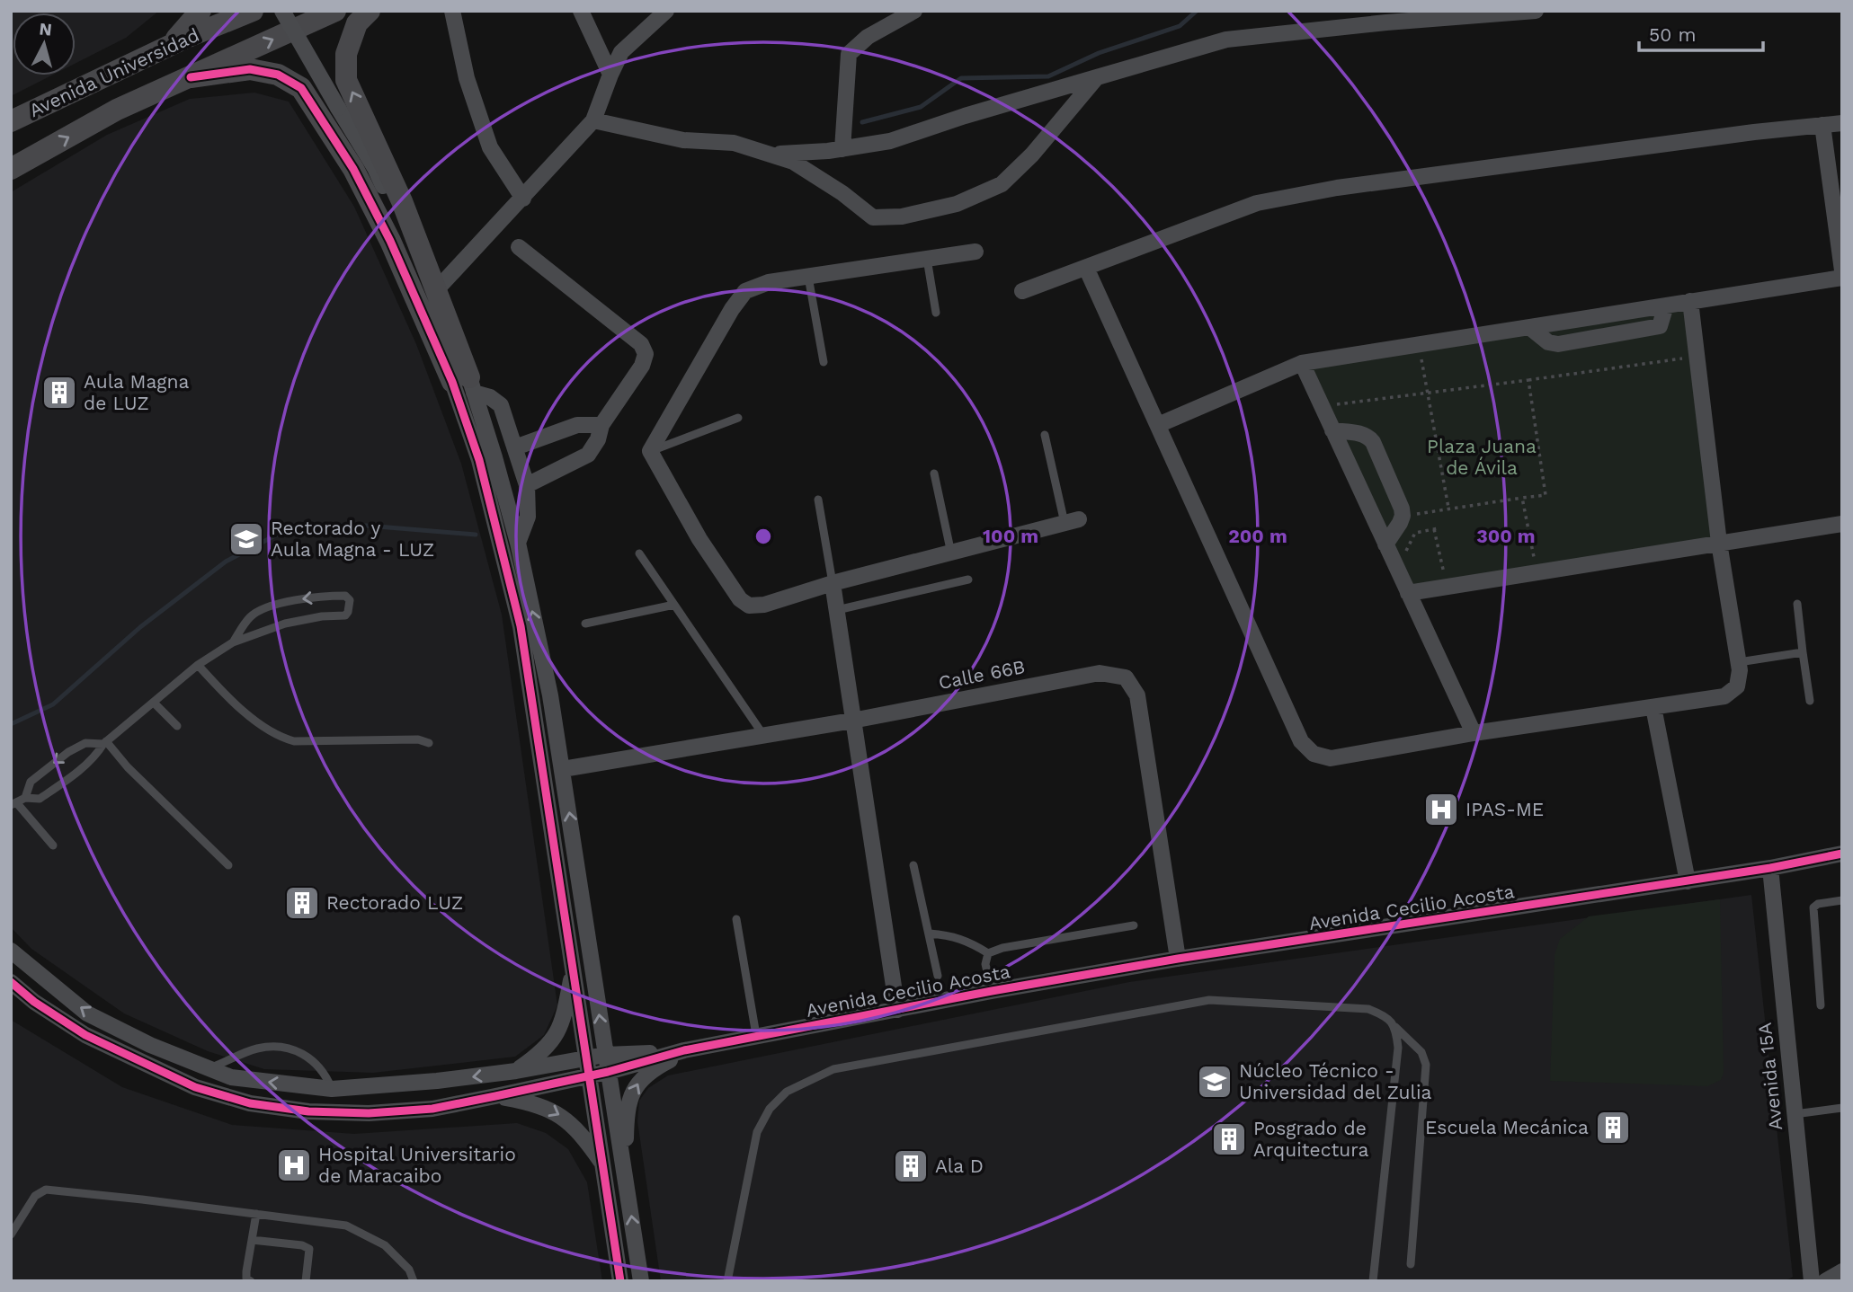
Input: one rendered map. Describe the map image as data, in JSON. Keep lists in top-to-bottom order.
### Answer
{
  "streets": {
    "street": [
      "Avenida Universidad",
      "Calle 66B",
      "Avenida Cecilio Acosta",
      "Avenida 15A"
    ]
  },
  "crossings": [
    ["Calle 66B", "Avenida Cecilio Acosta"],
    ["Avenida Cecilio Acosta", "Avenida 15A"]
  ],
  "parks": ["Plaza Juana de Ávila"],
  "places": {
    "building": [
      "Aula Magna de LUZ",
      "Rectorado LUZ",
      "Escuela Mecánica",
      "Posgrado de Arquitectura",
      "Ala D"
    ],
    "school or university": ["Rectorado y Aula Magna - LUZ", "Núcleo Técnico - Universidad del Zulia"],
    "hospital": ["IPAS-ME", "Hospital Universitario de Maracaibo"]
  },
  "scale_bar": "50 m",
  "north": "top",
  "rings": ["100 m", "200 m", "300 m"]
}
